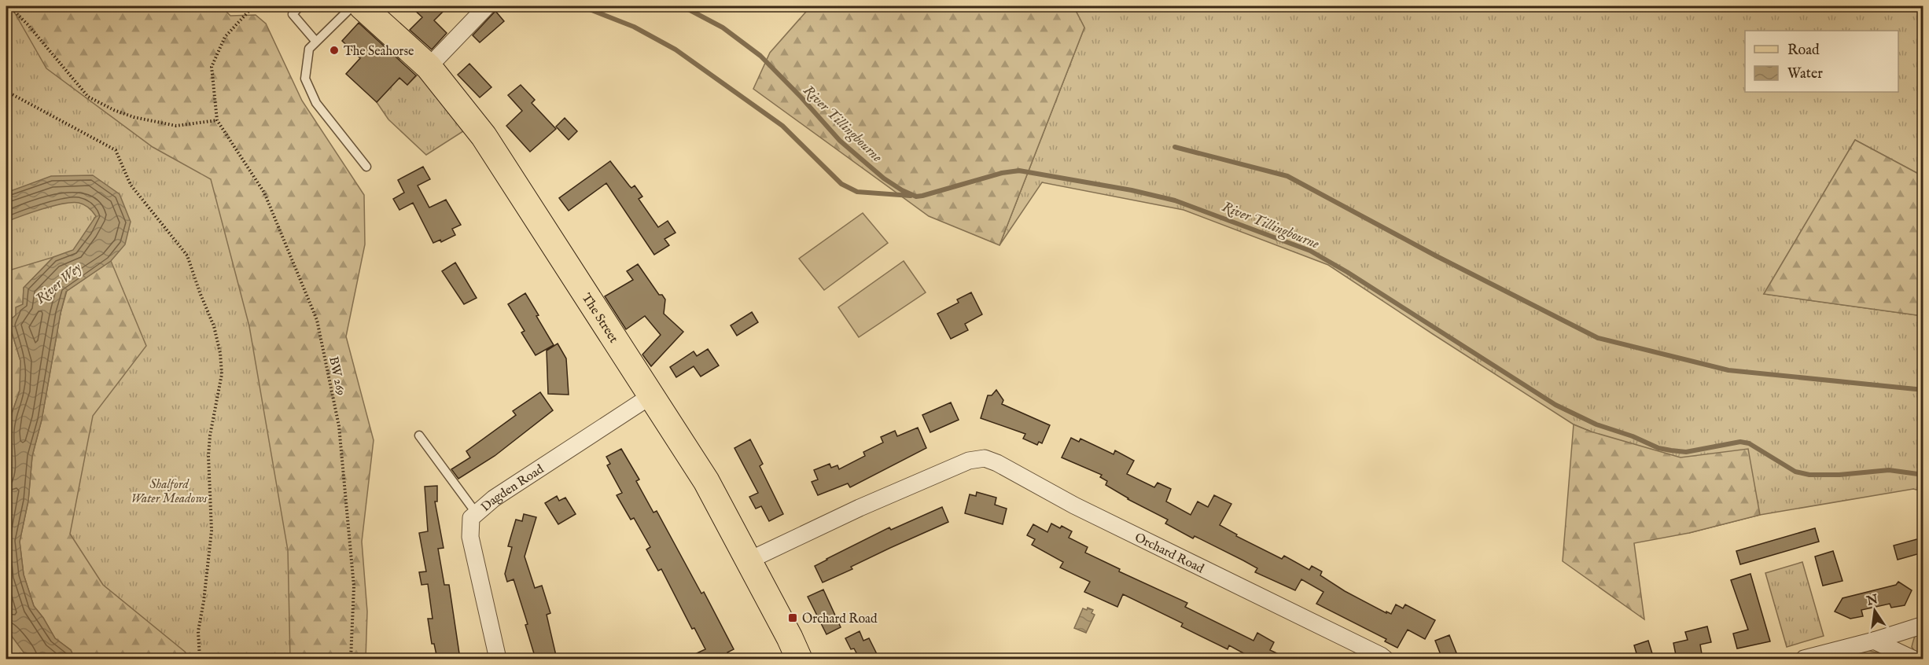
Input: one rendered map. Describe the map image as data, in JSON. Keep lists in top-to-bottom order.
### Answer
{
  "streets": {
    "main road": ["The Street"],
    "street": ["Dagden Road", "Orchard Road"],
    "path": ["BW 269"]
  },
  "crossings": [
    ["The Street", "Dagden Road"],
    ["The Street", "Orchard Road"]
  ],
  "water": ["River Tillingbourne", "River Wey"],
  "parks": ["Shalford Water Meadows"],
  "places": {
    "other": ["The Seahorse"],
    "transit": ["Orchard Road"]
  },
  "legend": ["Road", "Water"],
  "north": "top"
}
